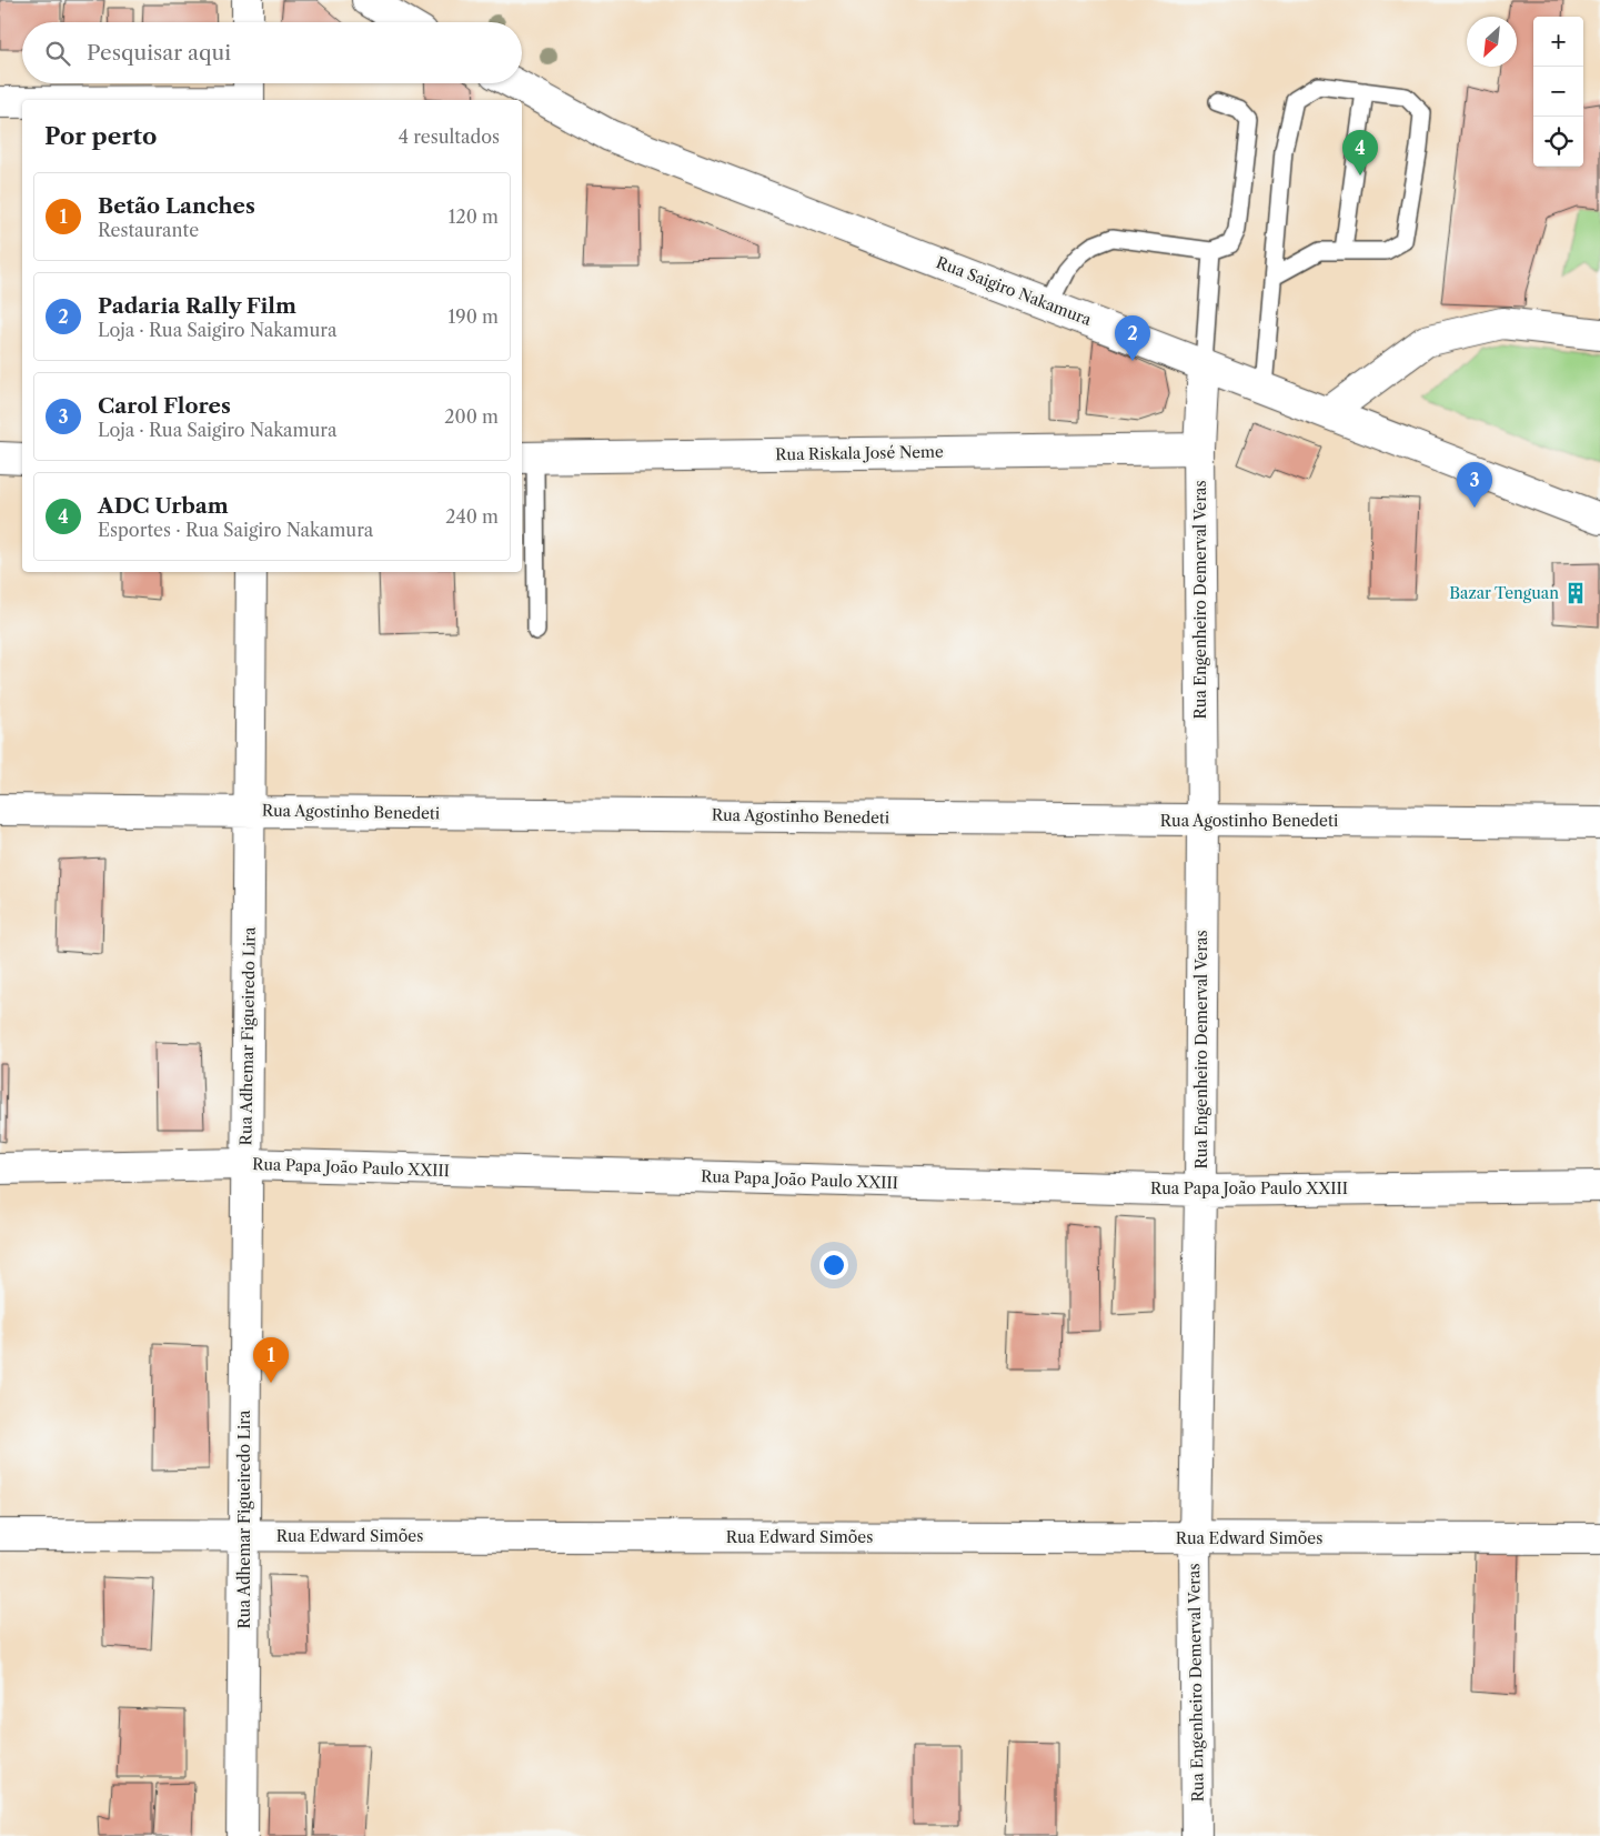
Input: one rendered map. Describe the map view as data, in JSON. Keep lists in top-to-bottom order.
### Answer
{
  "streets": {
    "street": [
      "Rua Saigiro Nakamura",
      "Rua Riskala José Neme",
      "Rua Engenheiro Demerval Veras",
      "Rua Agostinho Benedeti",
      "Rua Adhemar Figueiredo Lira",
      "Rua Papa João Paulo XXIII",
      "Rua Edward Simões"
    ]
  },
  "crossings": [
    ["Rua Saigiro Nakamura", "Rua Engenheiro Demerval Veras"],
    ["Rua Riskala José Neme", "Rua Engenheiro Demerval Veras"],
    ["Rua Engenheiro Demerval Veras", "Rua Agostinho Benedeti"],
    ["Rua Engenheiro Demerval Veras", "Rua Papa João Paulo XXIII"],
    ["Rua Engenheiro Demerval Veras", "Rua Edward Simões"],
    ["Rua Agostinho Benedeti", "Rua Adhemar Figueiredo Lira"],
    ["Rua Adhemar Figueiredo Lira", "Rua Papa João Paulo XXIII"],
    ["Rua Adhemar Figueiredo Lira", "Rua Edward Simões"]
  ],
  "places": {
    "building": ["Bazar Tenguan"]
  },
  "north": "bottom left",
  "page": {
    "map_buttons": ["+", "−"],
    "search": "Pesquisar aqui",
    "heading": ["Por perto", "4 resultados"],
    "pins": [
      "4",
      "2",
      "3",
      "1"
    ],
    "list": [
      {
        "mark": "1",
        "name": "Betão Lanches",
        "note": "Restaurante",
        "value": "120 m"
      },
      {
        "mark": "2",
        "name": "Padaria Rally Film",
        "note": "Loja · Rua Saigiro Nakamura",
        "value": "190 m"
      },
      {
        "mark": "3",
        "name": "Carol Flores",
        "note": "Loja · Rua Saigiro Nakamura",
        "value": "200 m"
      },
      {
        "mark": "4",
        "name": "ADC Urbam",
        "note": "Esportes · Rua Saigiro Nakamura",
        "value": "240 m"
      }
    ]
  }
}
